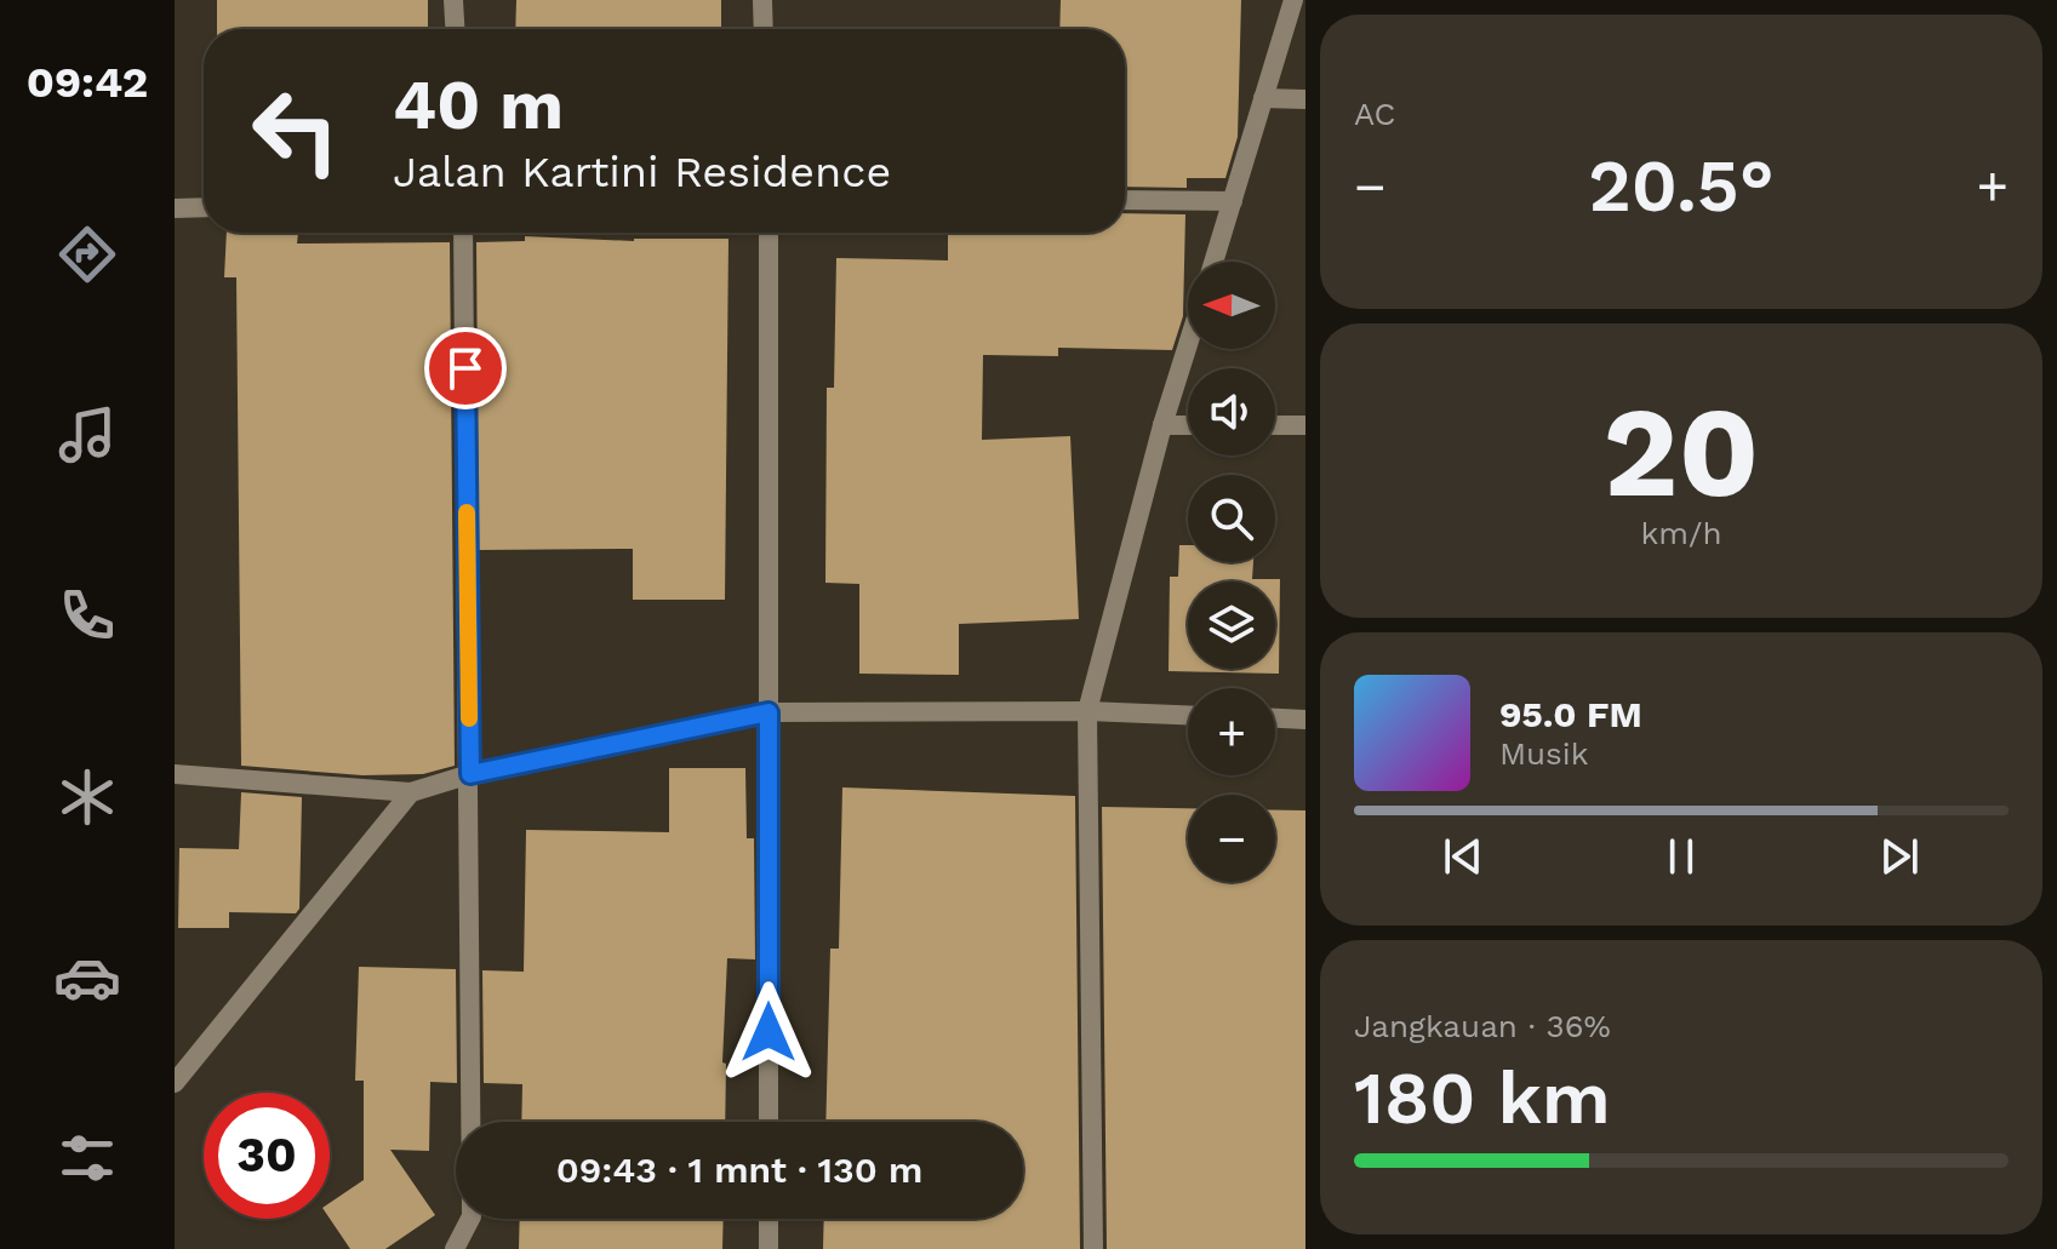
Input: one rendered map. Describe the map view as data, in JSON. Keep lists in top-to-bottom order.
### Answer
{
  "north": "left",
  "page": {
    "tabs": "09:42",
    "tile": [
      "AC",
      ["20", "km/h"],
      ["Jangkauan · 36%", "180 km"]
    ],
    "turn": ["40 m", "Jalan Kartini Residence"],
    "heat": ["−", "20.5°", "+"],
    "map_buttons": ["+", "−"],
    "song": ["95.0 FM", "Musik"],
    "limit": "30",
    "trip": "09:43 · 1 mnt · 130 m"
  }
}
